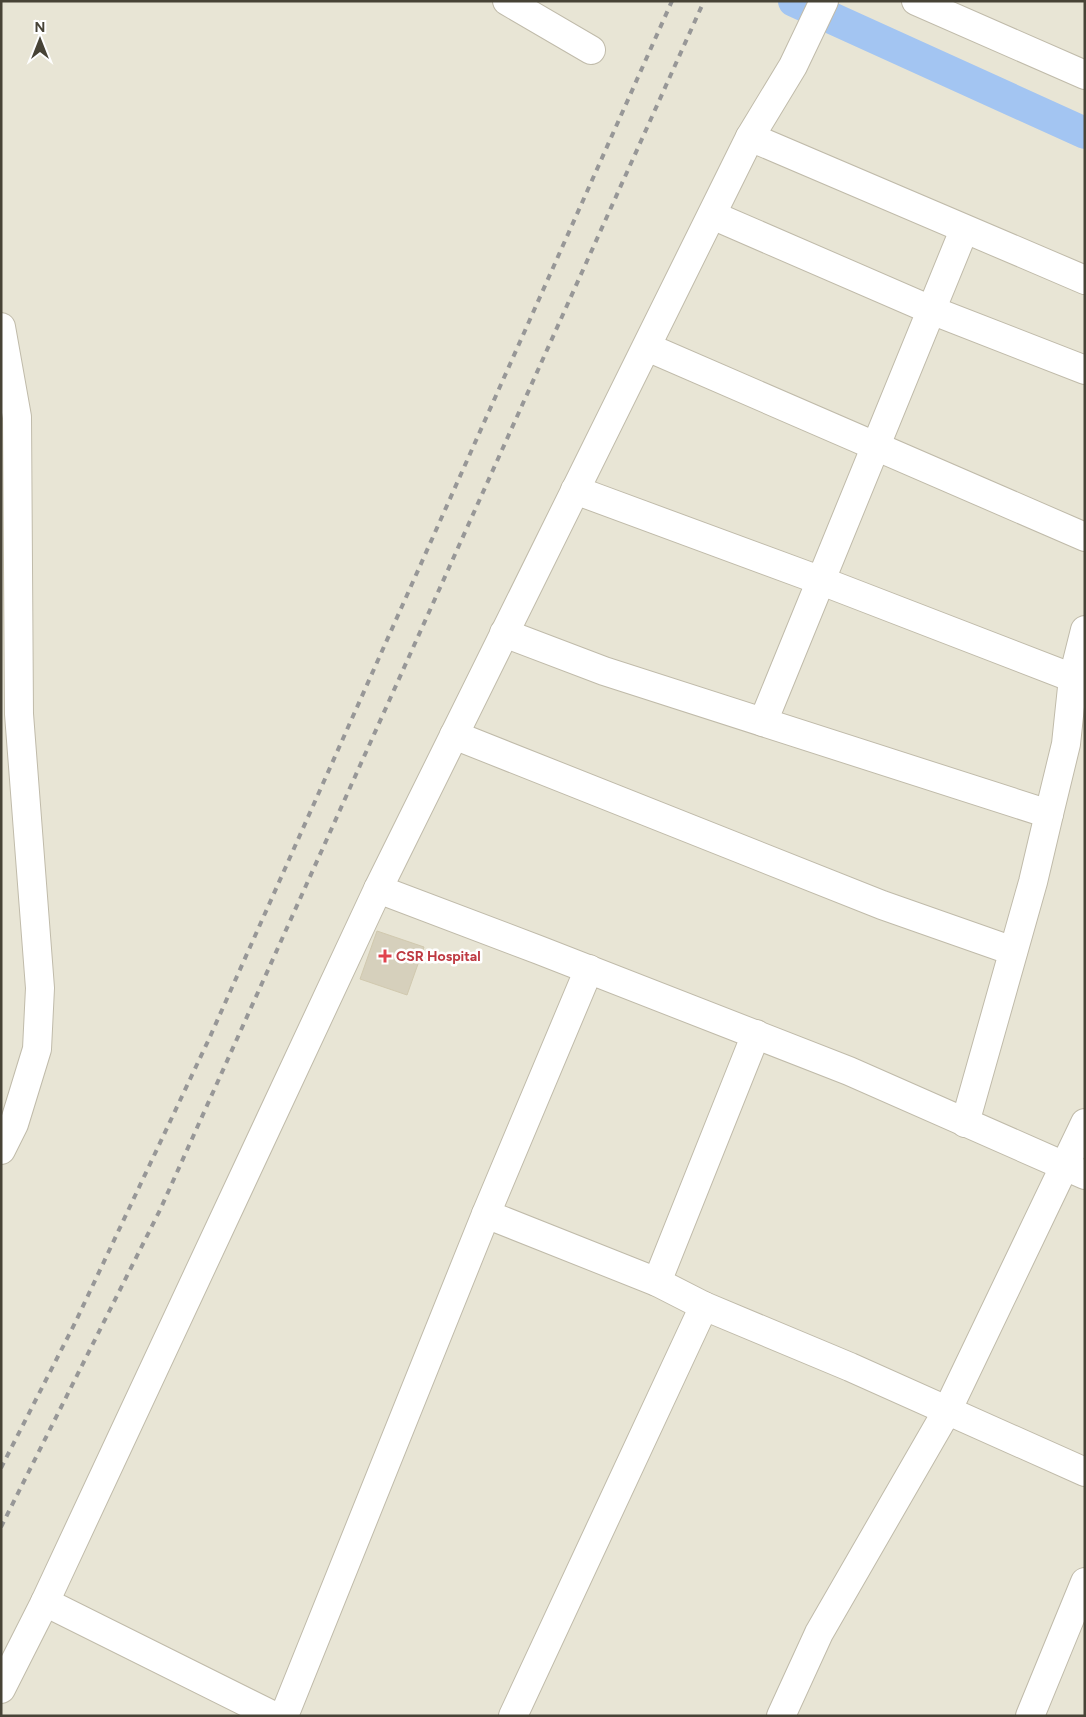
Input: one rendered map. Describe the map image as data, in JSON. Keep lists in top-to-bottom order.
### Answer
{
  "places": {
    "health": ["CSR Hospital"]
  },
  "north": "top"
}
